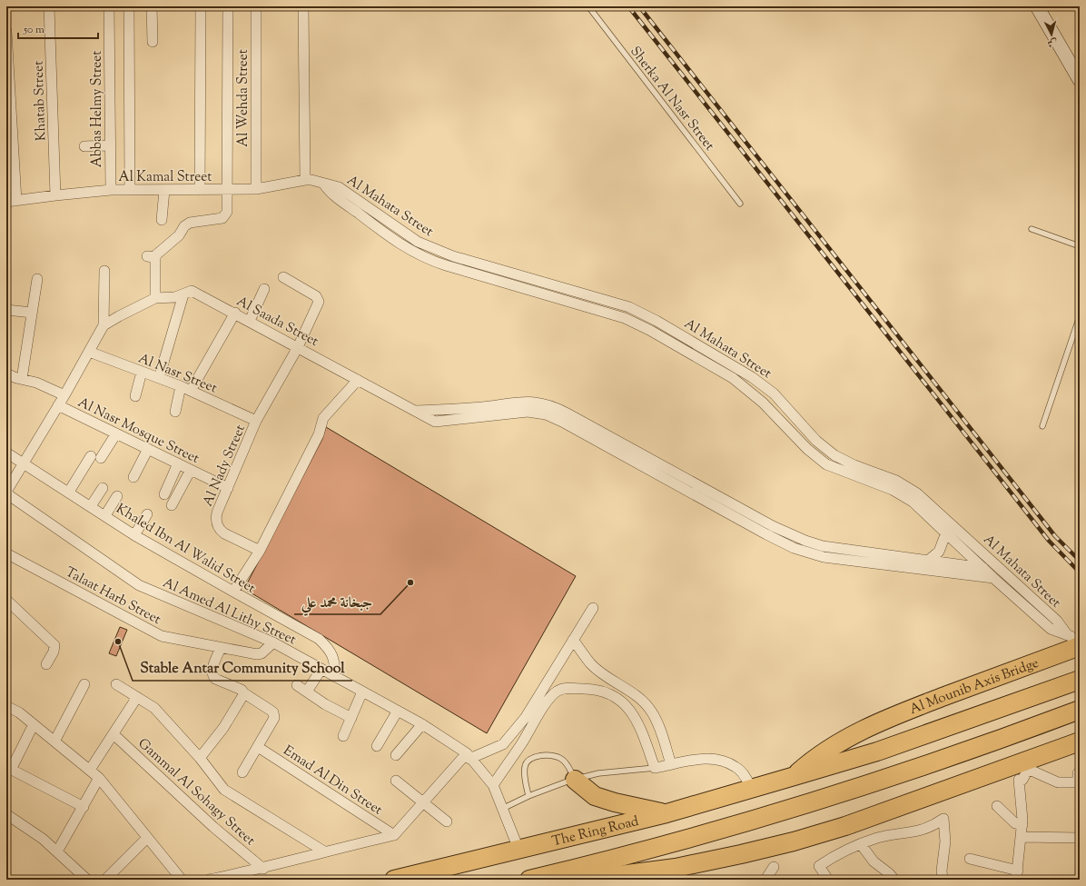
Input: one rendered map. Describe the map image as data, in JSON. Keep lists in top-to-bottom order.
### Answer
{
  "streets": {
    "highway": ["Al Mounib Axis Bridge", "The Ring Road"],
    "street": [
      "Al Wehda Street",
      "Khatab Street",
      "Abbas Helmy Street",
      "Al Kamal Street",
      "Al Mahata Street",
      "Al Saada Street",
      "Al Nasr Street",
      "Al Nasr Mosque Street",
      "Al Nady Street",
      "Khaled Ibn Al Walid Street",
      "Talaat Harb Street",
      "Al Amed Al Lithy Street",
      "Emad Al Din Street",
      "Gammal Al Sohagy Street"
    ],
    "lane": ["Sherka Al Nasr Street"]
  },
  "crossings": [
    ["Al Wehda Street", "Al Kamal Street"],
    ["Khatab Street", "Al Kamal Street"],
    ["Abbas Helmy Street", "Al Kamal Street"],
    ["Al Kamal Street", "Al Mahata Street"],
    ["Al Mahata Street", "Al Mounib Axis Bridge"],
    ["Al Saada Street", "Al Nady Street"],
    ["Al Nasr Street", "Al Nady Street"],
    ["Al Nasr Mosque Street", "Al Nady Street"],
    ["Khaled Ibn Al Walid Street", "Al Amed Al Lithy Street"],
    ["Talaat Harb Street", "Al Amed Al Lithy Street"],
    ["Al Amed Al Lithy Street", "The Ring Road"],
    ["Al Mounib Axis Bridge", "The Ring Road"]
  ],
  "places": ["جبخانة محمد علي", "Stable Antar Community School"],
  "scale_bar": "50 m",
  "north": "bottom"
}
